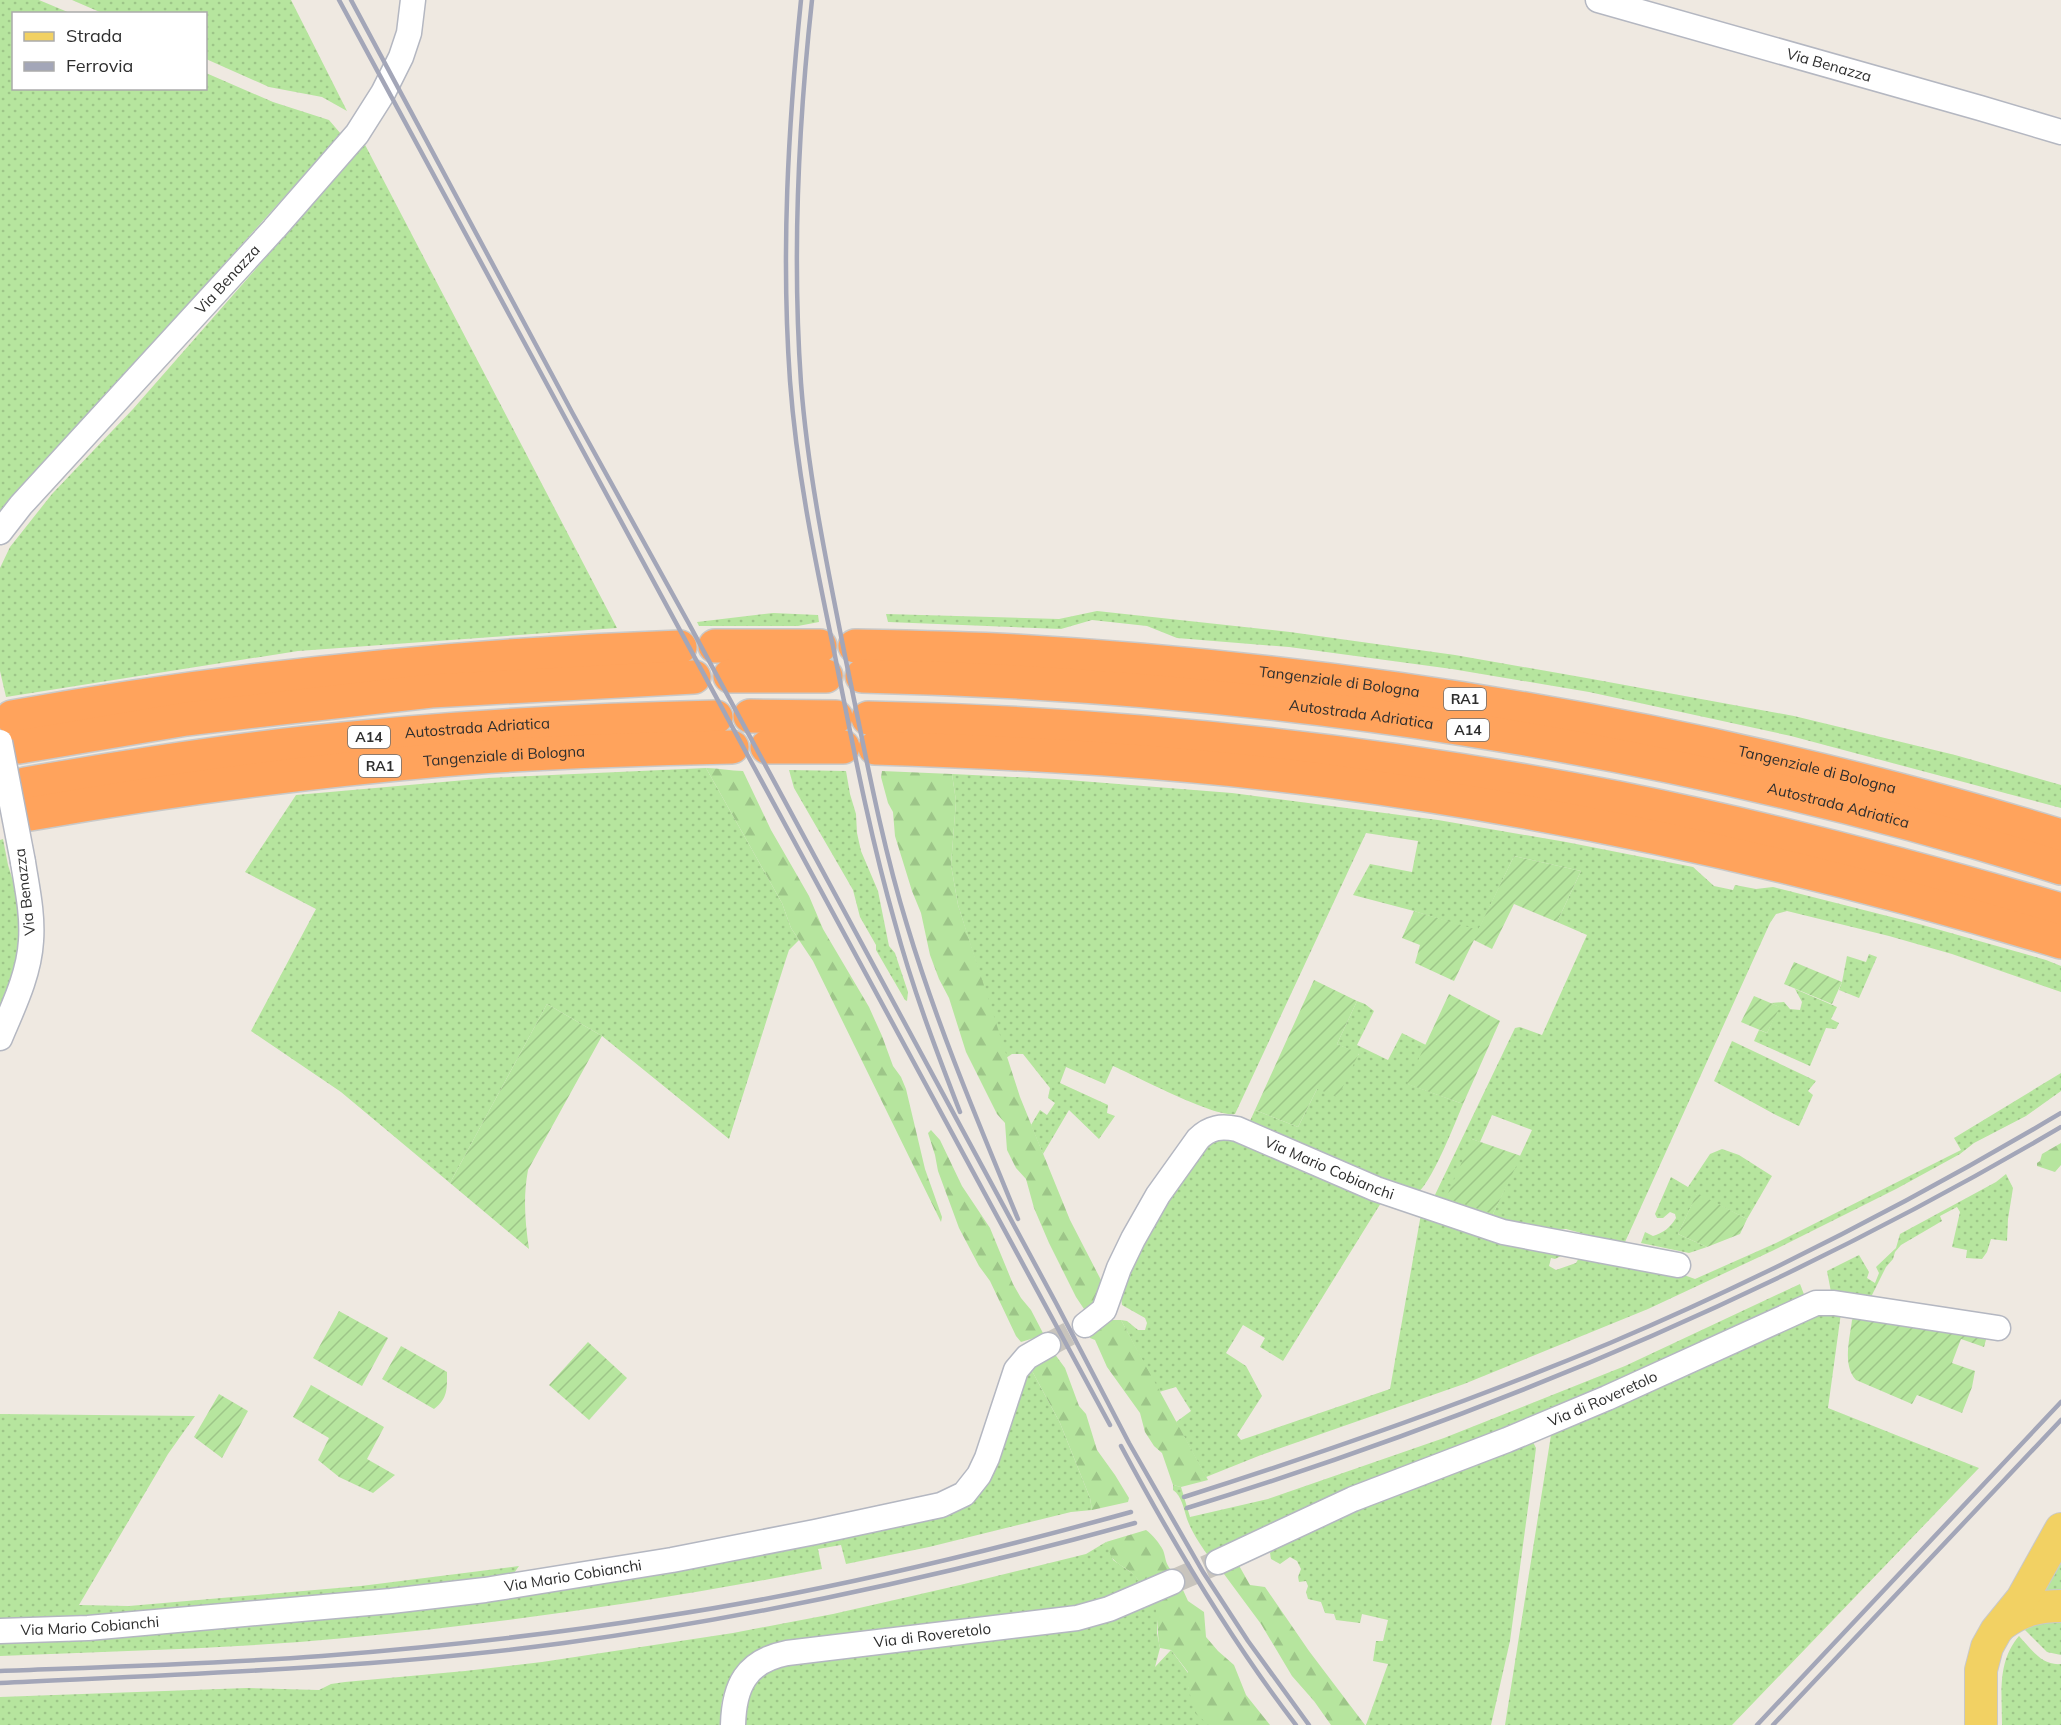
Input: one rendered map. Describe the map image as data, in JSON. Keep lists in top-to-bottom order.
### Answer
{
  "streets": {
    "highway": [
      "Tangenziale di Bologna",
      "RA1",
      "Autostrada Adriatica",
      "A14"
    ],
    "street": ["Via Benazza", "Via Mario Cobianchi", "Via di Roveretolo"]
  },
  "crossings": [
    ["Tangenziale di Bologna", "Autostrada Adriatica"]
  ],
  "legend": ["Strada", "Ferrovia"]
}
